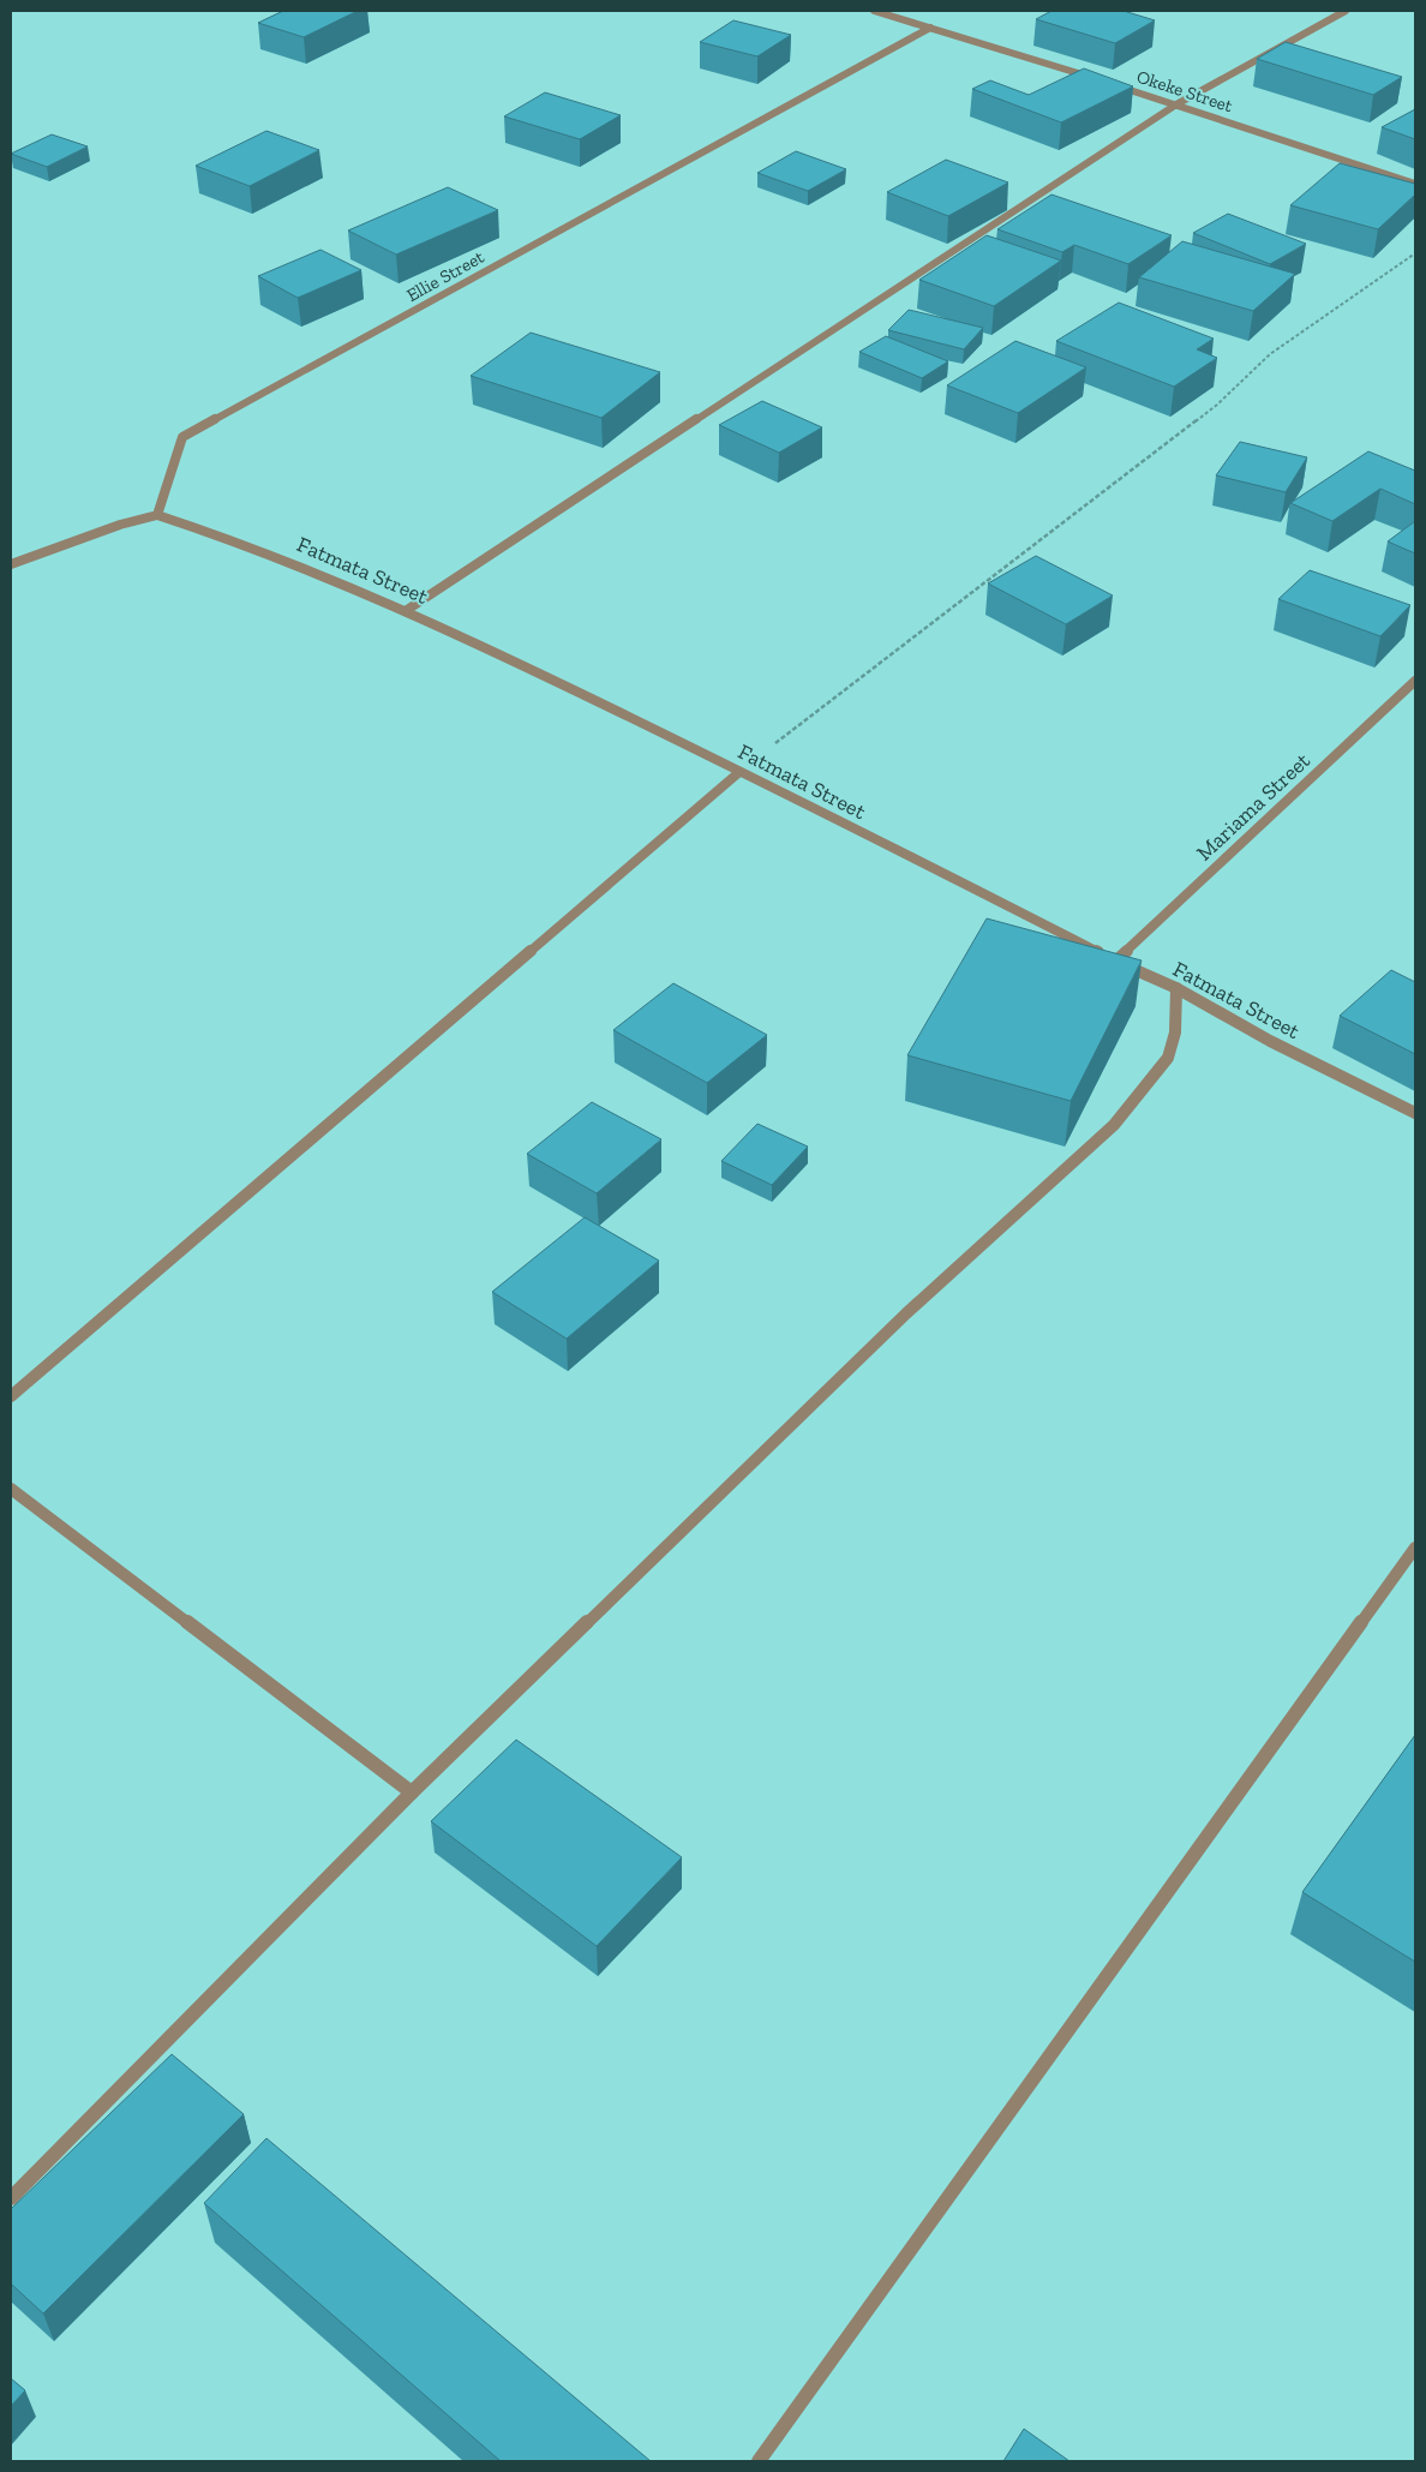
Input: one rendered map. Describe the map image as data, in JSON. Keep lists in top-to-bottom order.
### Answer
{
  "streets": {
    "street": [
      "Okeke Street",
      "Ellie Street",
      "Fatmata Street",
      "Mariama Street"
    ]
  },
  "crossings": [
    ["Ellie Street", "Fatmata Street"],
    ["Fatmata Street", "Mariama Street"]
  ]
}
